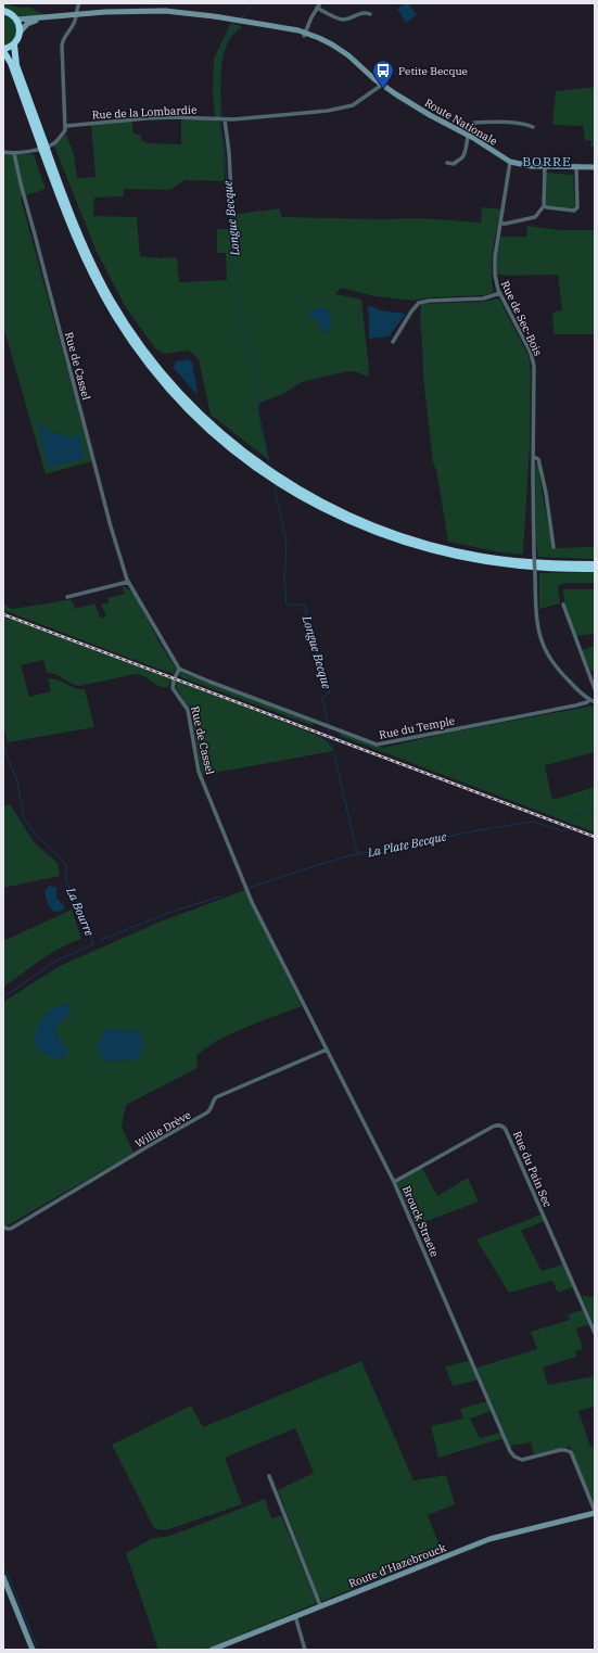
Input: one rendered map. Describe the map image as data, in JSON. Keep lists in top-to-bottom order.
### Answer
{
  "streets": {
    "street": [
      "Rue de la Lombardie",
      "Route Nationale",
      "Rue de Sec-Bois",
      "Rue de Cassel",
      "Rue du Temple",
      "Willie Drève",
      "Rue du Pain Sec",
      "Brouck Straete",
      "Route d'Hazebrouck"
    ]
  },
  "crossings": [
    ["Rue de la Lombardie", "Route Nationale"],
    ["Route Nationale", "Rue de Sec-Bois"],
    ["Rue de Sec-Bois", "Rue du Temple"],
    ["Rue de Cassel", "Rue du Temple"],
    ["Rue de Cassel", "Brouck Straete"],
    ["Willie Drève", "Brouck Straete"],
    ["Rue du Pain Sec", "Brouck Straete"],
    ["Brouck Straete", "Route d'Hazebrouck"]
  ],
  "districts": ["BORRE"],
  "water": ["Longue Becque", "La Plate Becque", "La Bourre"],
  "places": {
    "bus stop": ["Petite Becque"]
  }
}
